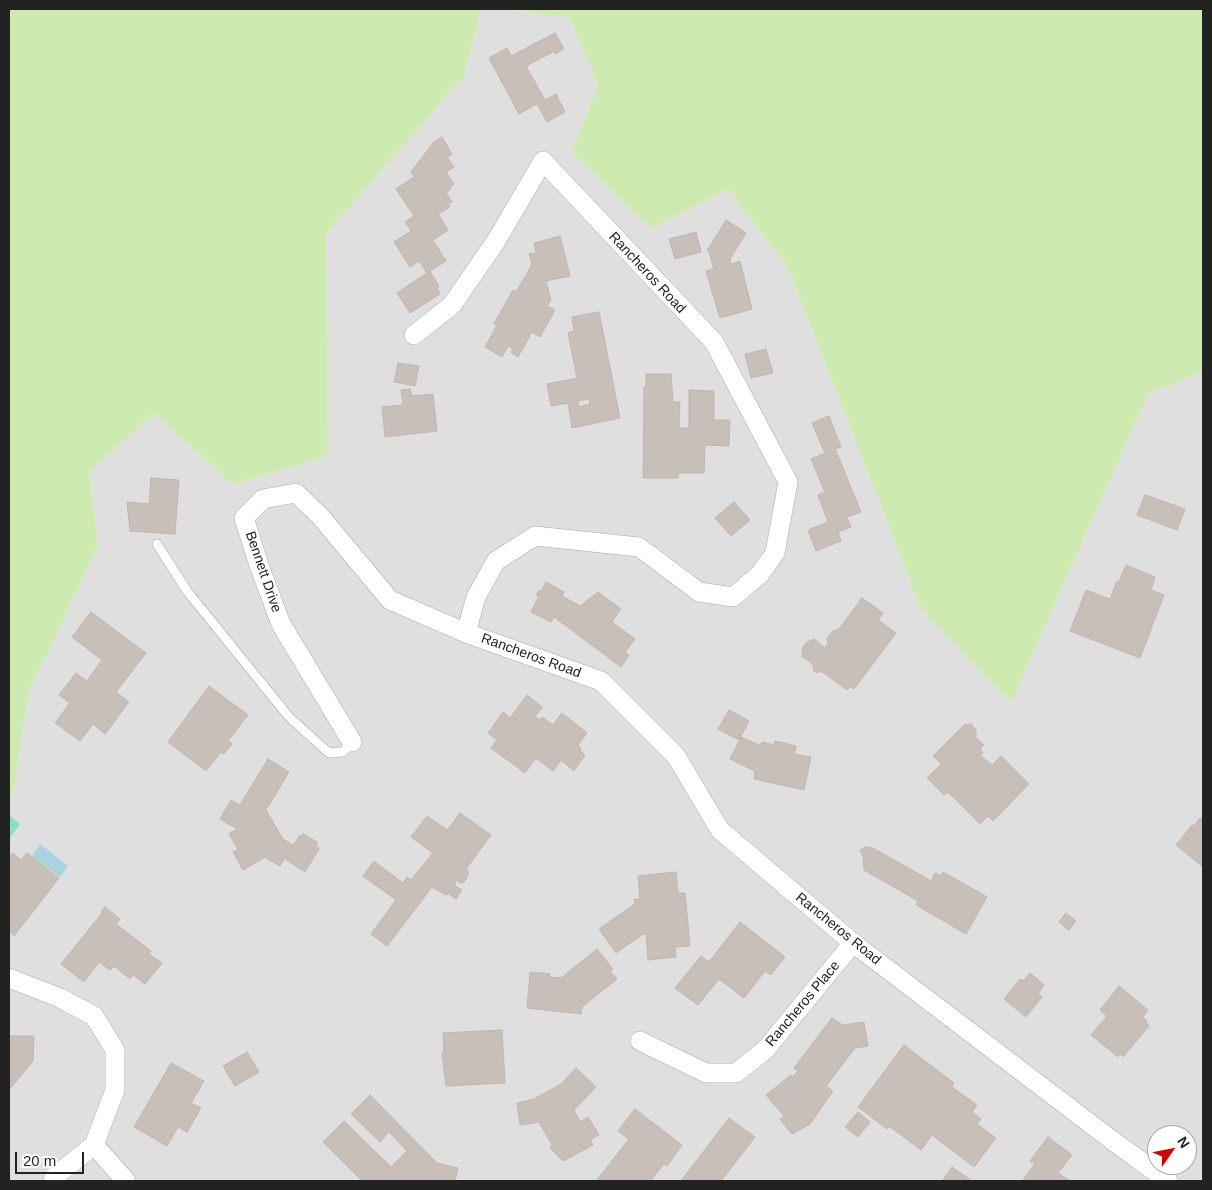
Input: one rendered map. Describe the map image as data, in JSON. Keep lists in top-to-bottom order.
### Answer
{
  "streets": {
    "street": ["Rancheros Road", "Bennett Drive", "Rancheros Place"]
  },
  "crossings": [
    ["Rancheros Road", "Bennett Drive"],
    ["Rancheros Road", "Rancheros Place"]
  ],
  "scale_bar": "20 m",
  "north": "top right"
}
